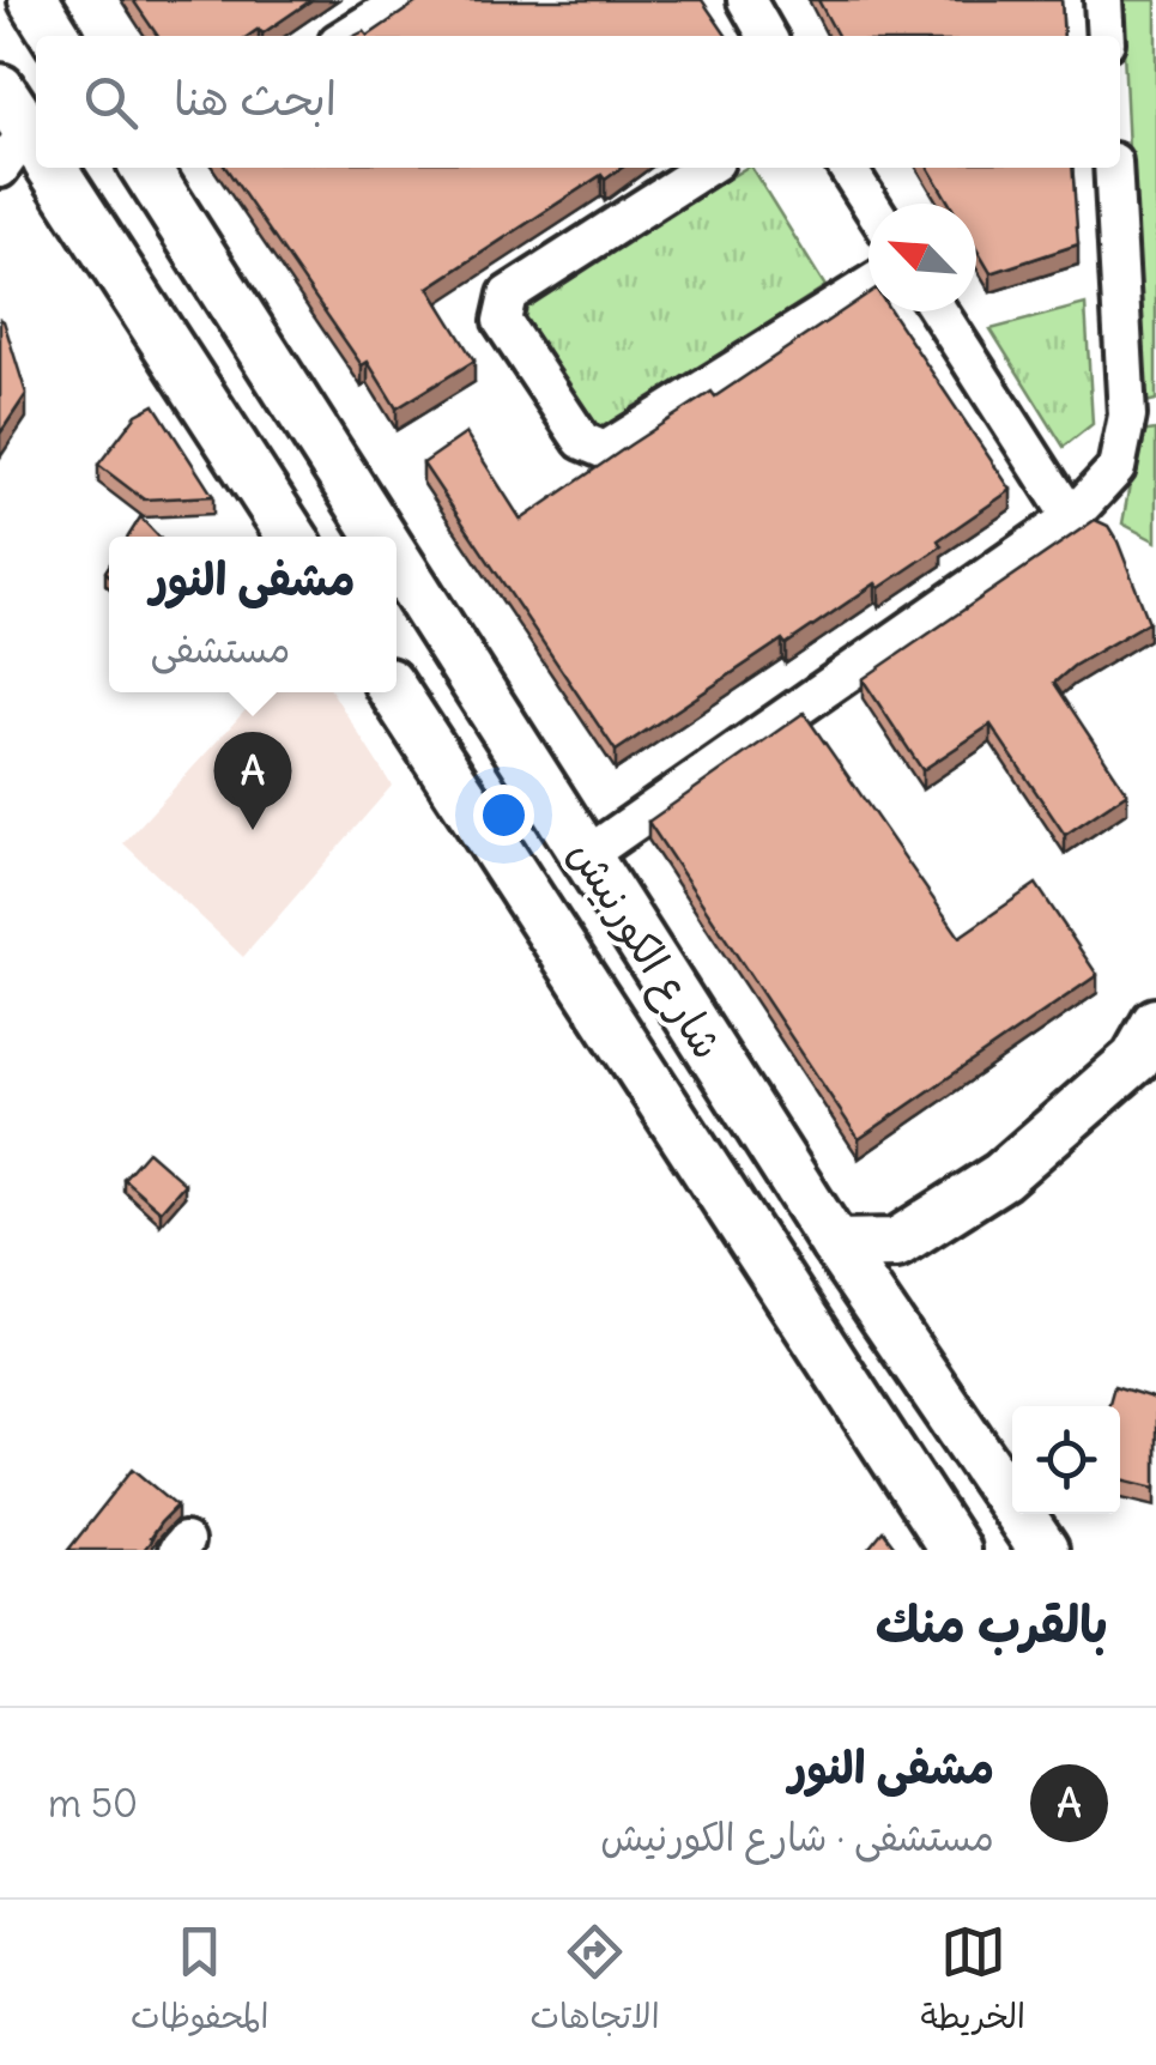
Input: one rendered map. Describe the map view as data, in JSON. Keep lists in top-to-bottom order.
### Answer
{
  "streets": {
    "main road": ["شارع الكورنيش"]
  },
  "north": "top left",
  "page": {
    "search": "ابحث هنا",
    "popup": ["مشفى النور", "مستشفى"],
    "pins": "A",
    "heading": "بالقرب منك",
    "list": [
      {
        "mark": "A",
        "name": "مشفى النور",
        "note": "مستشفى · شارع الكورنيش",
        "value": "50 m"
      }
    ],
    "nav": ["الخريطة", "الاتجاهات", "المحفوظات"]
  }
}
